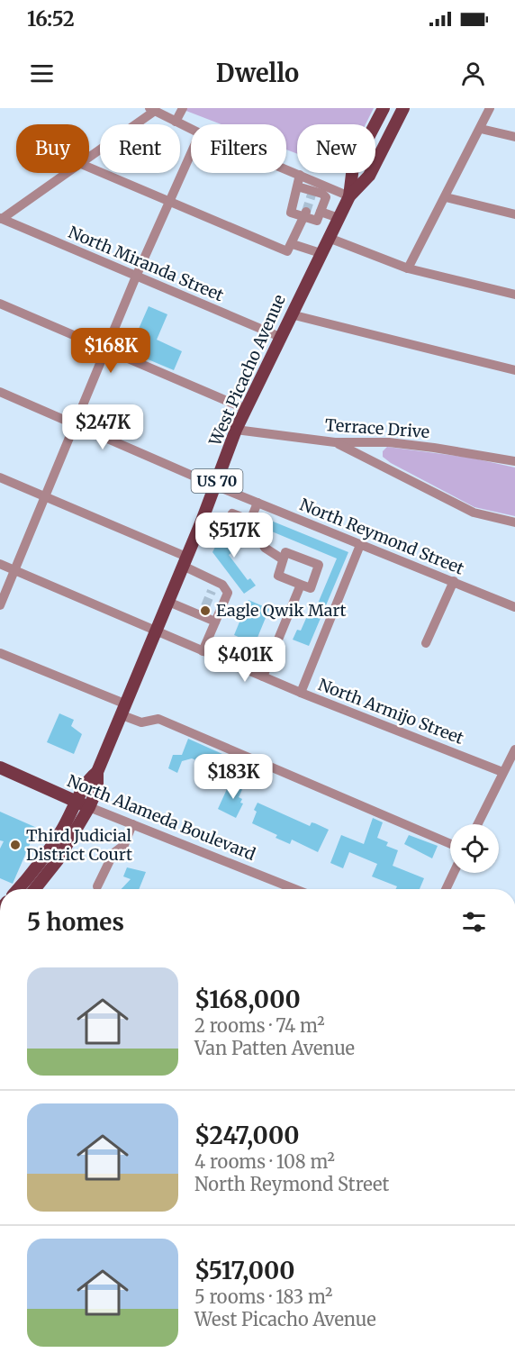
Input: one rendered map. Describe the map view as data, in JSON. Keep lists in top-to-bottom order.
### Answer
{
  "streets": {
    "main road": ["West Picacho Avenue", "US 70", "North Alameda Boulevard"],
    "street": [
      "North Miranda Street",
      "Terrace Drive",
      "North Reymond Street",
      "North Armijo Street"
    ]
  },
  "crossings": [
    ["North Miranda Street", "West Picacho Avenue"],
    ["West Picacho Avenue", "Terrace Drive"],
    ["West Picacho Avenue", "North Reymond Street"],
    ["West Picacho Avenue", "North Armijo Street"],
    ["West Picacho Avenue", "North Alameda Boulevard"]
  ],
  "places": ["Eagle Qwik Mart", "Third Judicial District Court"],
  "page": {
    "status": "16:52",
    "header": "Dwello",
    "chip": [
      "Buy",
      "Rent",
      "Filters",
      "New"
    ],
    "price": [
      "$168K",
      "$247K",
      "$517K",
      "$401K",
      "$183K"
    ],
    "heading": "5 homes",
    "list": [
      {
        "name": "$168,000",
        "note": "2 rooms · 74 m² · Van Patten Avenue"
      },
      {
        "name": "$247,000",
        "note": "4 rooms · 108 m² · North Reymond Street"
      },
      {
        "name": "$517,000",
        "note": "5 rooms · 183 m² · West Picacho Avenue"
      }
    ]
  }
}
